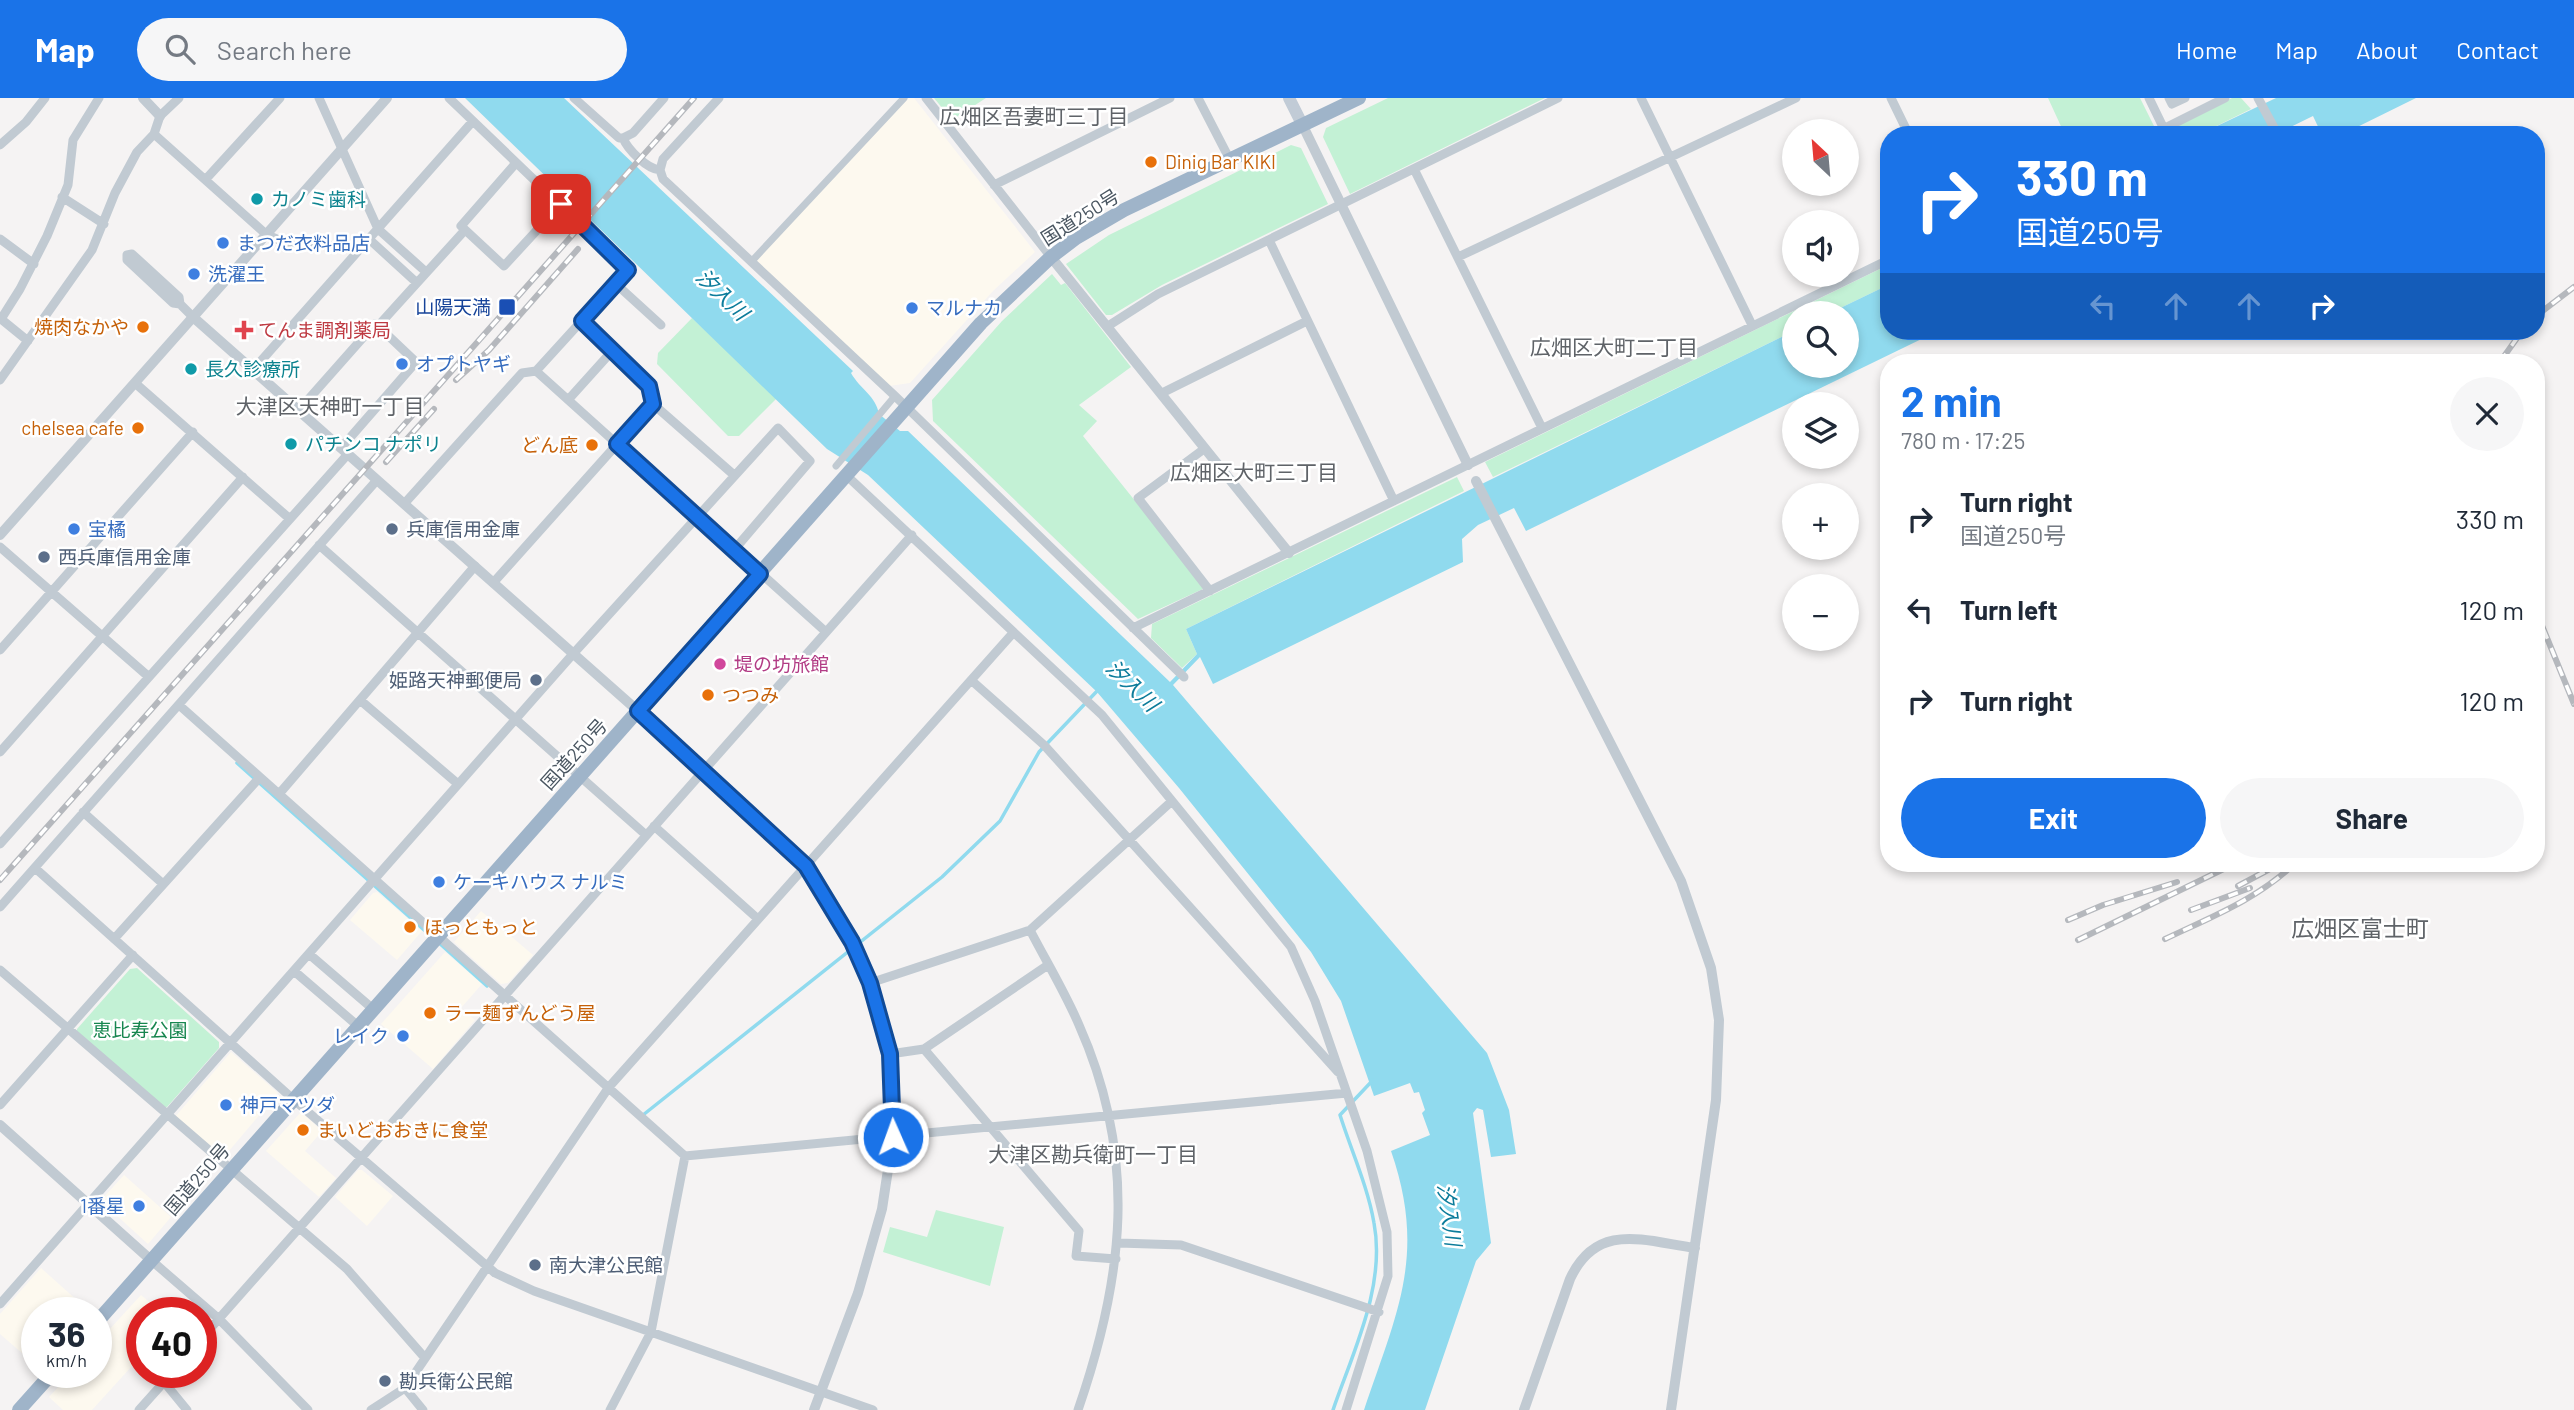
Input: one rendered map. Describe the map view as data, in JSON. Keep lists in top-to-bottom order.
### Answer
{
  "streets": {
    "highway": ["国道250号"]
  },
  "districts": [
    "広畑区吾妻町三丁目",
    "広畑区大町二丁目",
    "大津区天神町一丁目",
    "広畑区大町三丁目",
    "広畑区富士町",
    "大津区勘兵衛町一丁目"
  ],
  "water": ["汐入川"],
  "parks": ["恵比寿公園"],
  "places": {
    "other": [
      "Dinig Bar KIKI",
      "カノミ歯科",
      "まつだ衣料品店",
      "洗濯王",
      "マルナカ",
      "焼肉なかや",
      "オプトヤギ",
      "長久診療所",
      "chelsea cafe",
      "パチンコ ナポリ",
      "どん底",
      "宝橘",
      "兵庫信用金庫",
      "西兵庫信用金庫",
      "堤の坊旅館",
      "姫路天神郵便局",
      "つつみ",
      "ケーキハウス ナルミ",
      "ほっともっと",
      "ラー麺ずんどう屋",
      "レイク",
      "神戸マツダ",
      "まいどおおきに食堂",
      "1番星",
      "南大津公民館",
      "勘兵衛公民館"
    ],
    "transit": ["山陽天満"],
    "health": ["てんま調剤薬局"]
  },
  "north": "top left",
  "page": {
    "header": "Map",
    "search": "Search here",
    "nav": [
      "Home",
      "Map",
      "About",
      "Contact"
    ],
    "map_buttons": ["+", "−"],
    "turn": ["330 m", "国道250号"],
    "heading": ["2 min", "780 m · 17:25"],
    "list": [
      {
        "name": "Turn right",
        "note": "国道250号",
        "value": "330 m"
      },
      {
        "name": "Turn left",
        "value": "120 m"
      },
      {
        "name": "Turn right",
        "value": "120 m"
      }
    ],
    "buttons": ["Exit", "Share"],
    "speed": "36 km/h",
    "limit": "40"
  }
}
